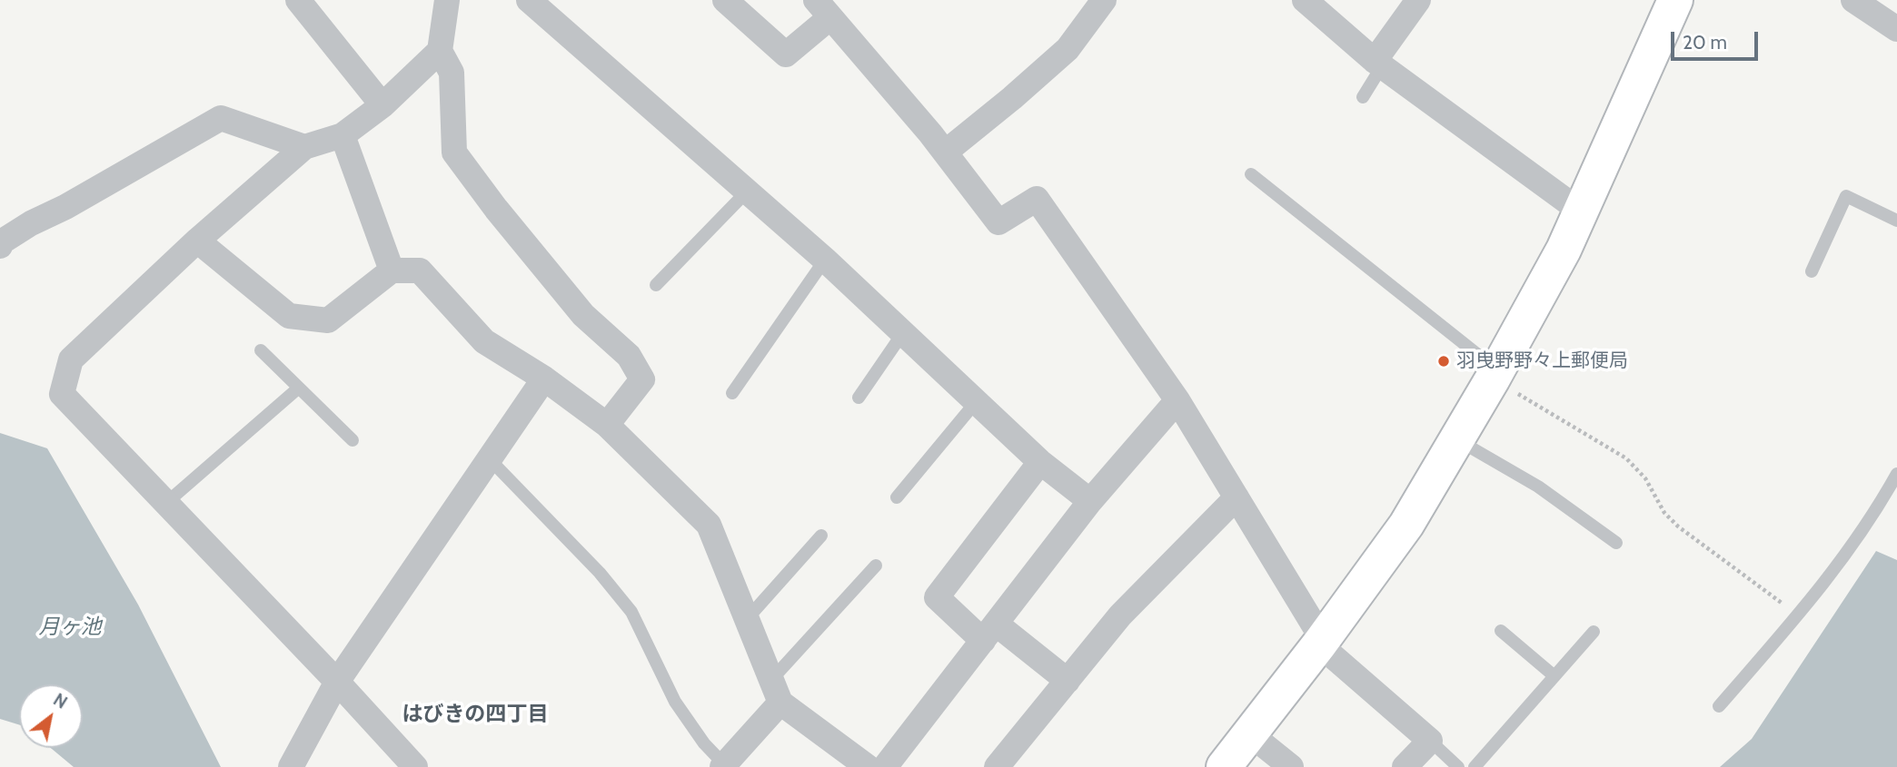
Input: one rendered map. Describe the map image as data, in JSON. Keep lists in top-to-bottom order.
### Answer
{
  "districts": ["はびきの四丁目"],
  "water": ["月ヶ池"],
  "places": ["羽曳野野々上郵便局"],
  "scale_bar": "20 m",
  "north": "top right"
}
